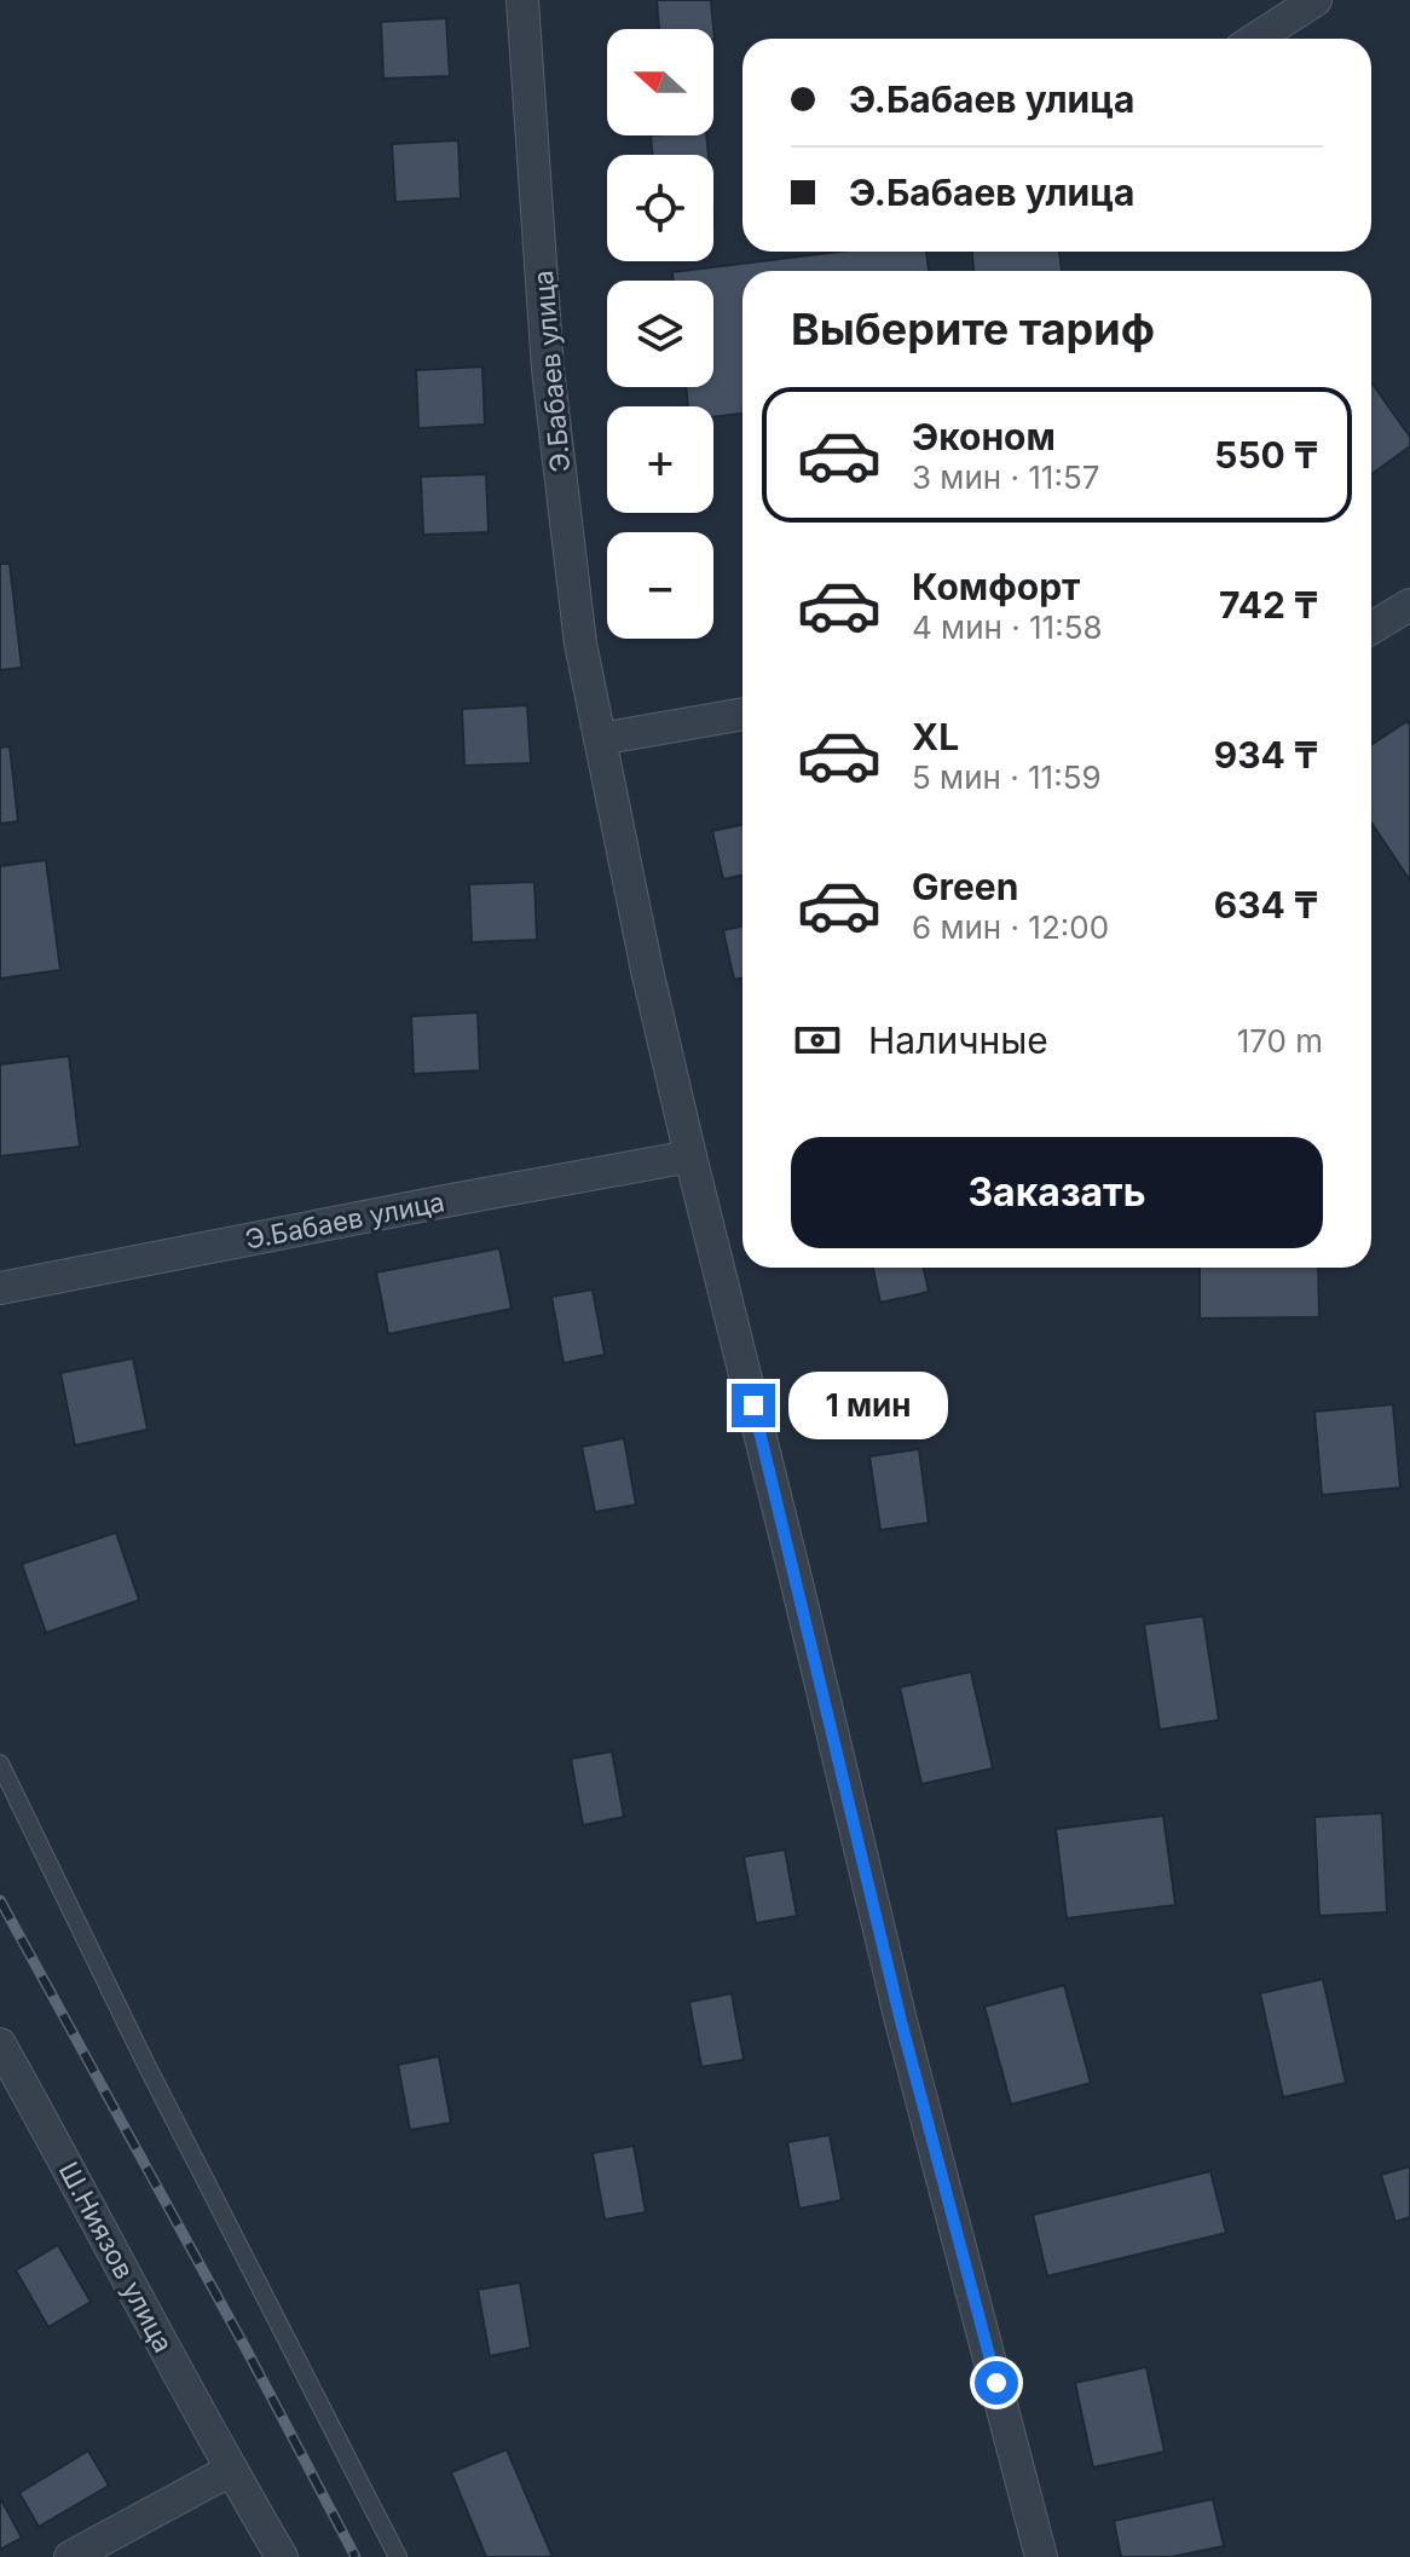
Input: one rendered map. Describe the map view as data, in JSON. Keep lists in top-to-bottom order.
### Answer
{
  "streets": {
    "street": ["Э.Бабаев улица", "Ш.Ниязов улица"]
  },
  "north": "left",
  "page": {
    "map_buttons": ["+", "−"],
    "banner": ["Э.Бабаев улица", "Э.Бабаев улица"],
    "heading": "Выберите тариф",
    "list": [
      {
        "name": "Эконом",
        "note": "3 мин · 11:57",
        "value": "550 ₸"
      },
      {
        "name": "Комфорт",
        "note": "4 мин · 11:58",
        "value": "742 ₸"
      },
      {
        "name": "XL",
        "note": "5 мин · 11:59",
        "value": "934 ₸"
      },
      {
        "name": "Green",
        "note": "6 мин · 12:00",
        "value": "634 ₸"
      }
    ],
    "pay": ["Наличные", "170 m"],
    "buttons": "Заказать",
    "bubble": "1 мин"
  }
}
